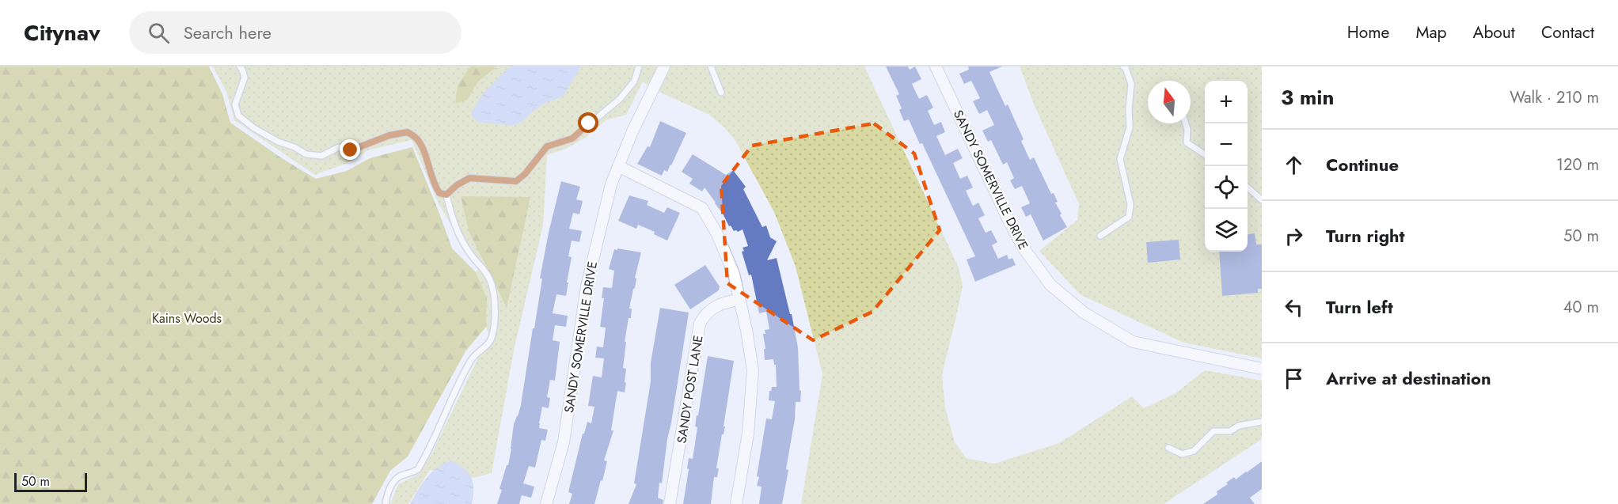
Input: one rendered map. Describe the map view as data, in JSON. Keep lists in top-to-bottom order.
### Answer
{
  "streets": {
    "street": ["SANDY SOMERVILLE DRIVE", "SANDY POST LANE"]
  },
  "parks": ["Kains Woods"],
  "scale_bar": "50 m",
  "north": "top",
  "page": {
    "header": "Citynav",
    "search": "Search here",
    "nav": [
      "Home",
      "Map",
      "About",
      "Contact"
    ],
    "heading": ["3 min", "Walk · 210 m"],
    "map_buttons": ["+", "−"],
    "list": [
      ["Continue", "120 m"],
      ["Turn right", "50 m"],
      ["Turn left", "40 m"],
      "Arrive at destination"
    ],
    "scale": "50 m"
  }
}
